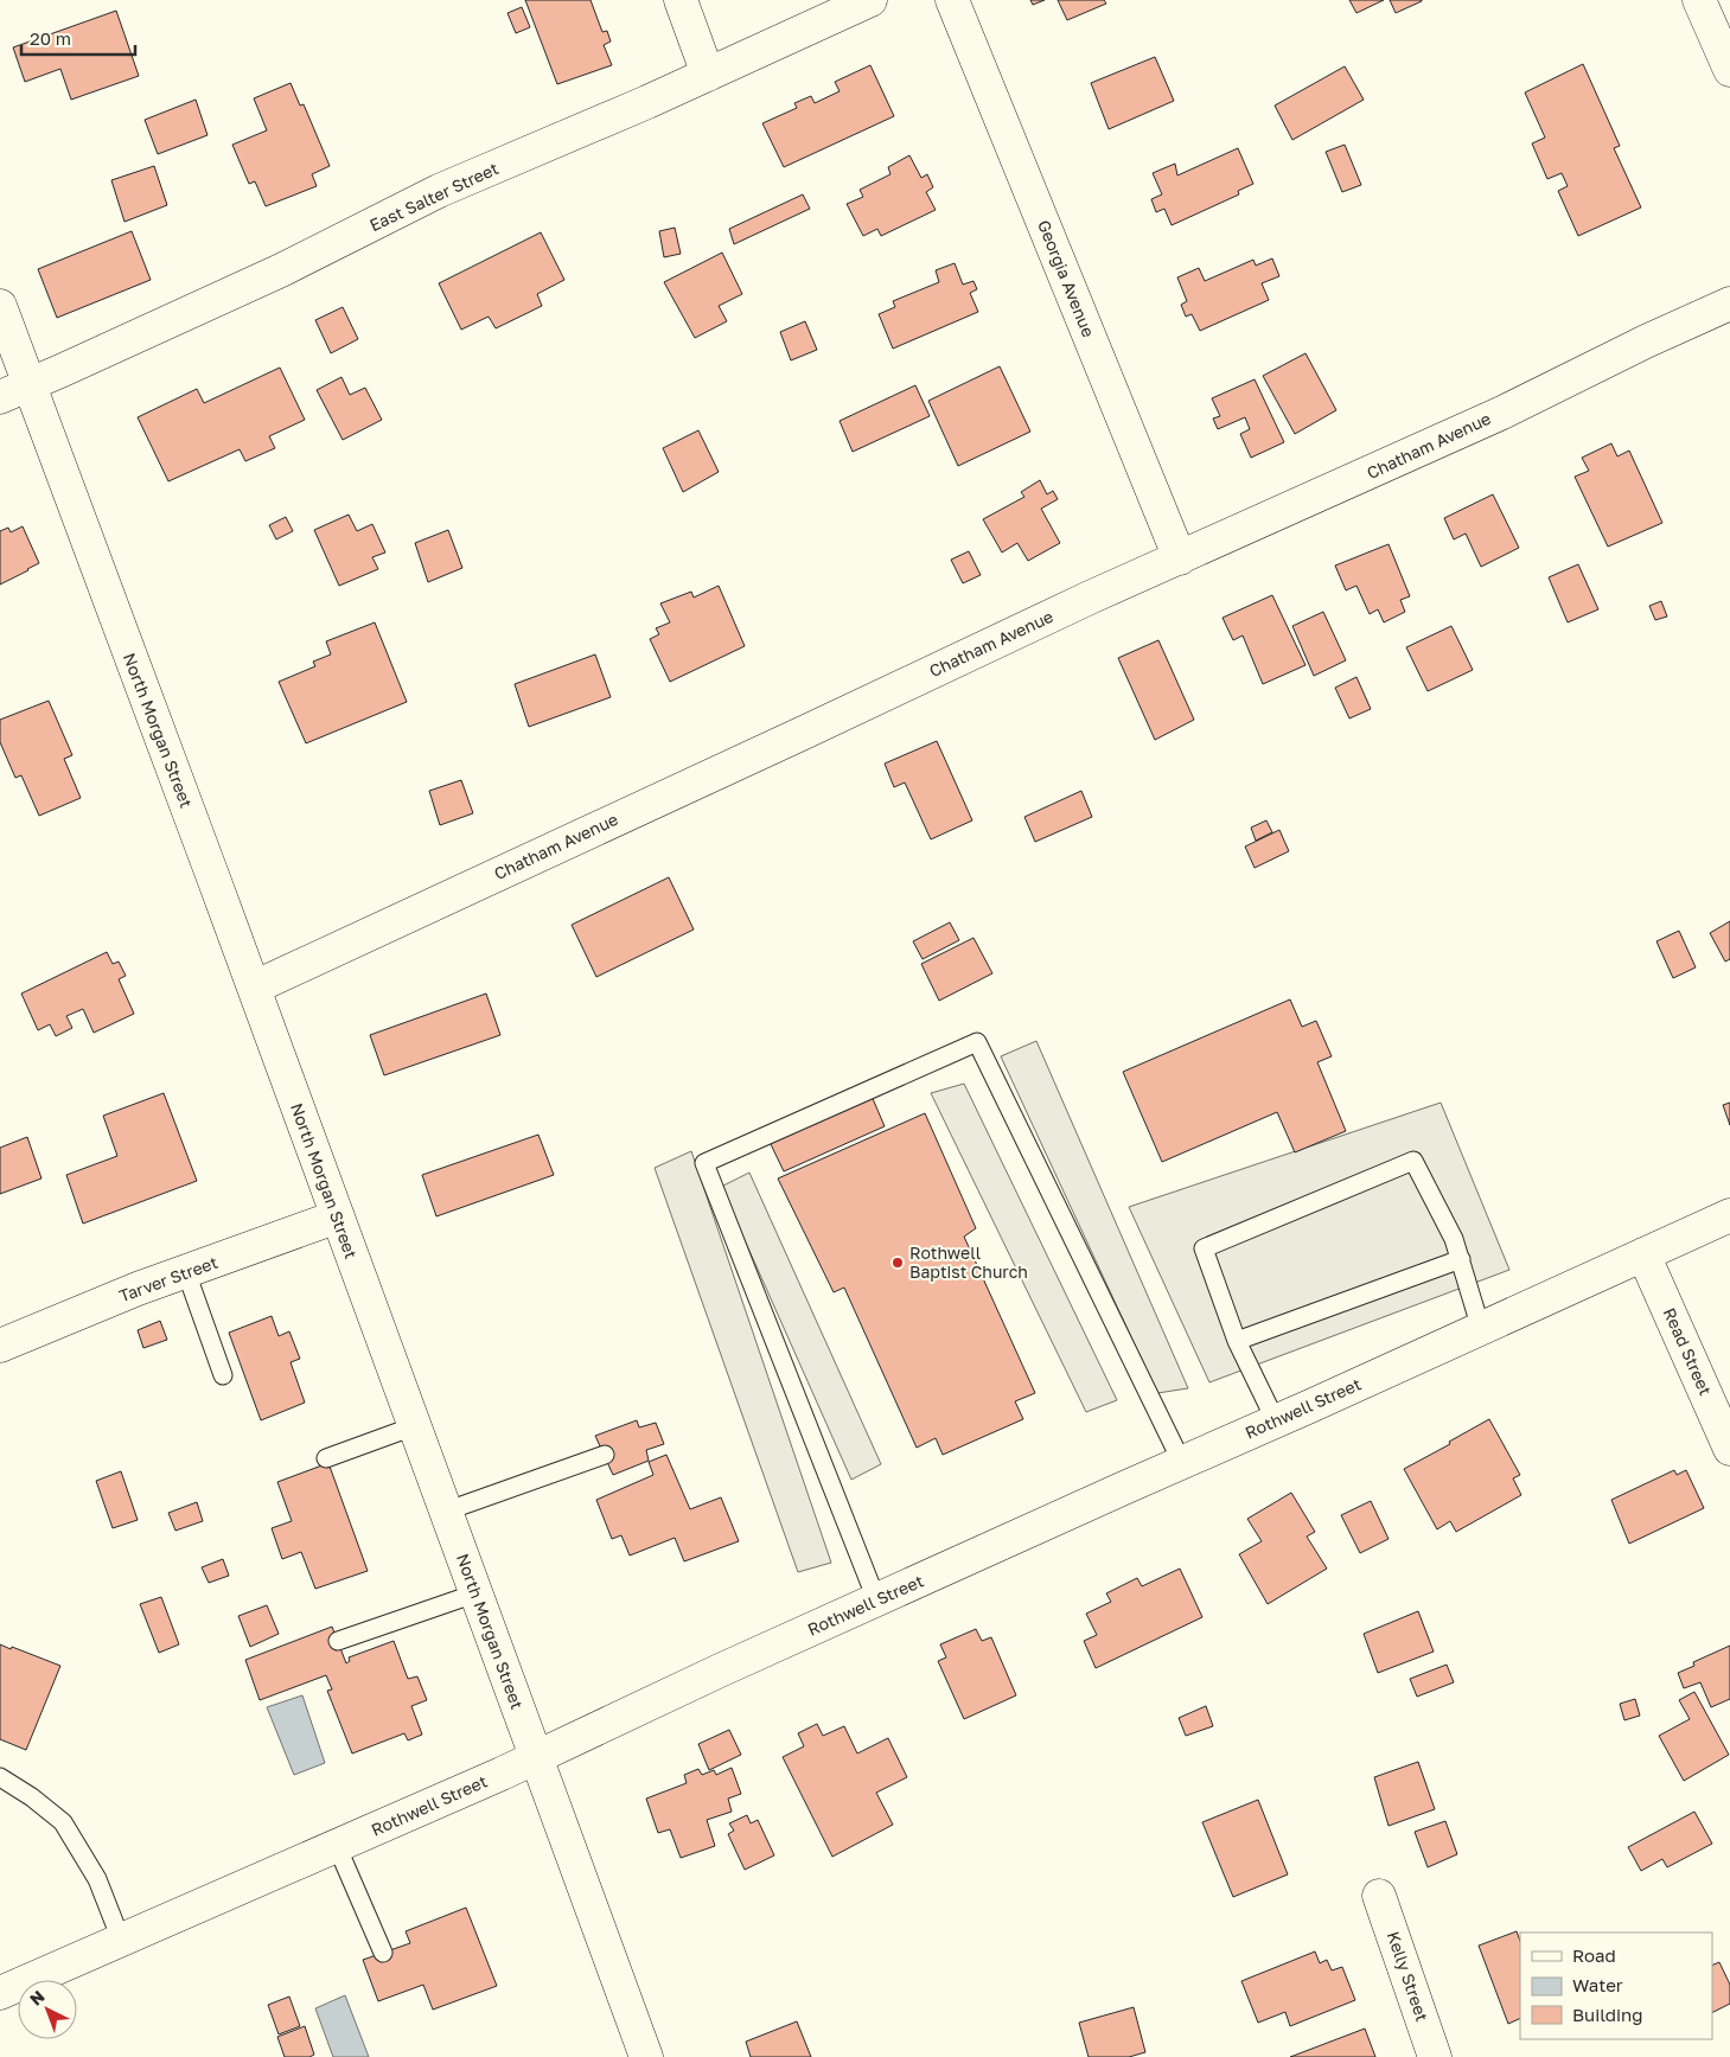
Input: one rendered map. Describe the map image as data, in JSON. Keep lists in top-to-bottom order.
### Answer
{
  "streets": {
    "street": [
      "East Salter Street",
      "Georgia Avenue",
      "Chatham Avenue",
      "North Morgan Street",
      "Tarver Street",
      "Read Street",
      "Rothwell Street",
      "Kelly Street"
    ]
  },
  "crossings": [
    ["East Salter Street", "North Morgan Street"],
    ["Georgia Avenue", "Chatham Avenue"],
    ["Chatham Avenue", "North Morgan Street"],
    ["North Morgan Street", "Tarver Street"],
    ["North Morgan Street", "Rothwell Street"],
    ["Read Street", "Rothwell Street"]
  ],
  "places": ["Rothwell Baptist Church"],
  "legend": ["Road", "Water", "Building"],
  "scale_bar": "20 m",
  "north": "top left"
}
